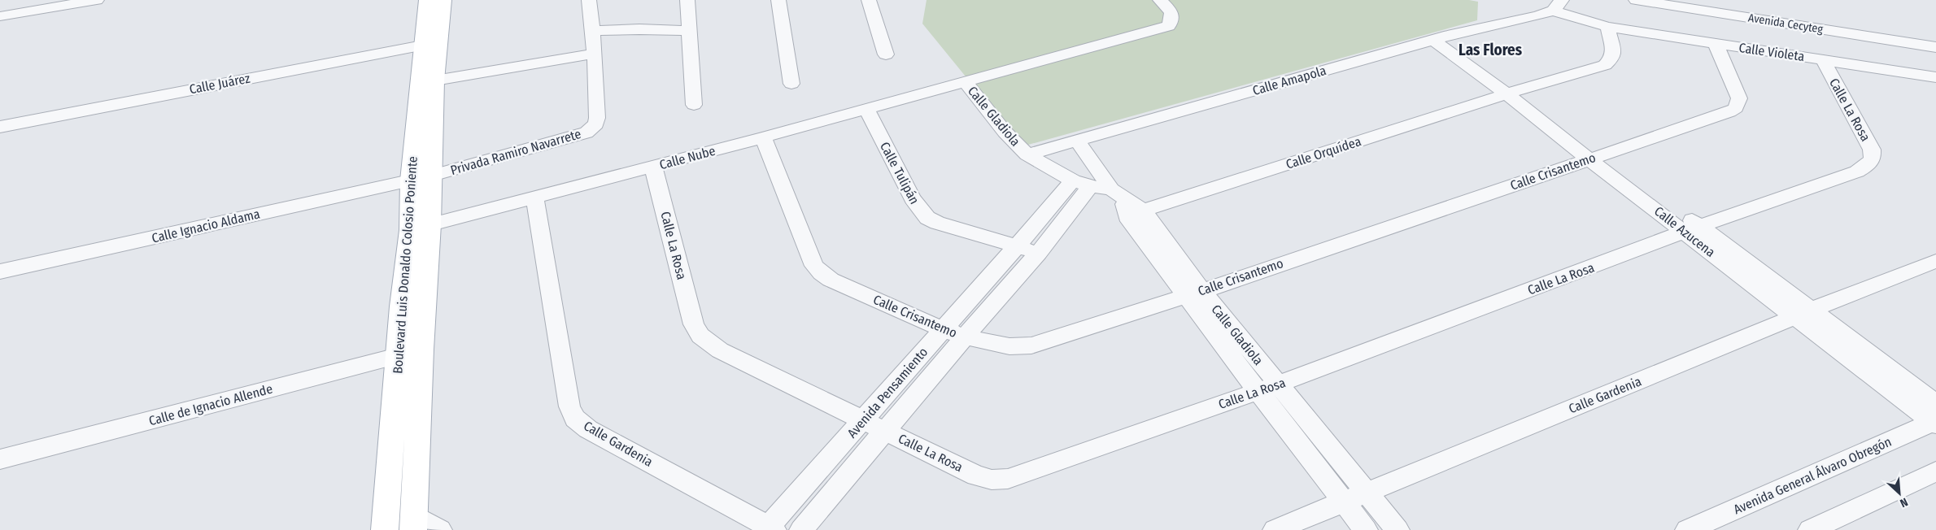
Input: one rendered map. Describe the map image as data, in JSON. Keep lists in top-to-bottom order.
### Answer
{
  "streets": {
    "main road": ["Boulevard Luis Donaldo Colosio Poniente"],
    "street": [
      "Avenida Cecyteg",
      "Calle Violeta",
      "Calle Amapola",
      "Calle Juárez",
      "Calle La Rosa",
      "Calle Gladiola",
      "Privada Ramiro Navarrete",
      "Calle Orquídea",
      "Calle Nube",
      "Calle Crisantemo",
      "Calle Tulipán",
      "Calle Ignacio Aldama",
      "Calle Azucena",
      "Avenida Pensamiento",
      "Calle Gardenia",
      "Calle de Ignacio Allende",
      "Avenida General Álvaro Obregón"
    ]
  },
  "crossings": [
    ["Calle Violeta", "Calle Amapola"],
    ["Calle Violeta", "Calle La Rosa"],
    ["Calle Violeta", "Calle Orquídea"],
    ["Calle Violeta", "Calle Crisantemo"],
    ["Calle Amapola", "Calle Gladiola"],
    ["Calle Amapola", "Calle Orquídea"],
    ["Calle Amapola", "Calle Azucena"],
    ["Calle Juárez", "Boulevard Luis Donaldo Colosio Poniente"],
    ["Calle La Rosa", "Calle Gladiola"],
    ["Calle La Rosa", "Calle Nube"],
    ["Calle La Rosa", "Calle Azucena"],
    ["Calle La Rosa", "Avenida Pensamiento"],
    ["Calle Gladiola", "Calle Orquídea"],
    ["Calle Gladiola", "Calle Nube"],
    ["Calle Gladiola", "Calle Crisantemo"],
    ["Calle Gladiola", "Avenida Pensamiento"],
    ["Calle Gladiola", "Calle Gardenia"],
    ["Privada Ramiro Navarrete", "Calle Ignacio Aldama"],
    ["Privada Ramiro Navarrete", "Boulevard Luis Donaldo Colosio Poniente"],
    ["Calle Orquídea", "Calle Azucena"],
    ["Calle Nube", "Calle Crisantemo"],
    ["Calle Nube", "Calle Tulipán"],
    ["Calle Nube", "Boulevard Luis Donaldo Colosio Poniente"],
    ["Calle Nube", "Calle Gardenia"],
    ["Calle Crisantemo", "Calle Azucena"],
    ["Calle Crisantemo", "Avenida Pensamiento"],
    ["Calle Tulipán", "Avenida Pensamiento"],
    ["Calle Ignacio Aldama", "Boulevard Luis Donaldo Colosio Poniente"],
    ["Calle Azucena", "Calle Gardenia"],
    ["Calle Azucena", "Avenida General Álvaro Obregón"],
    ["Boulevard Luis Donaldo Colosio Poniente", "Calle de Ignacio Allende"],
    ["Avenida Pensamiento", "Calle Gardenia"]
  ],
  "districts": ["Las Flores"],
  "north": "bottom right"
}
